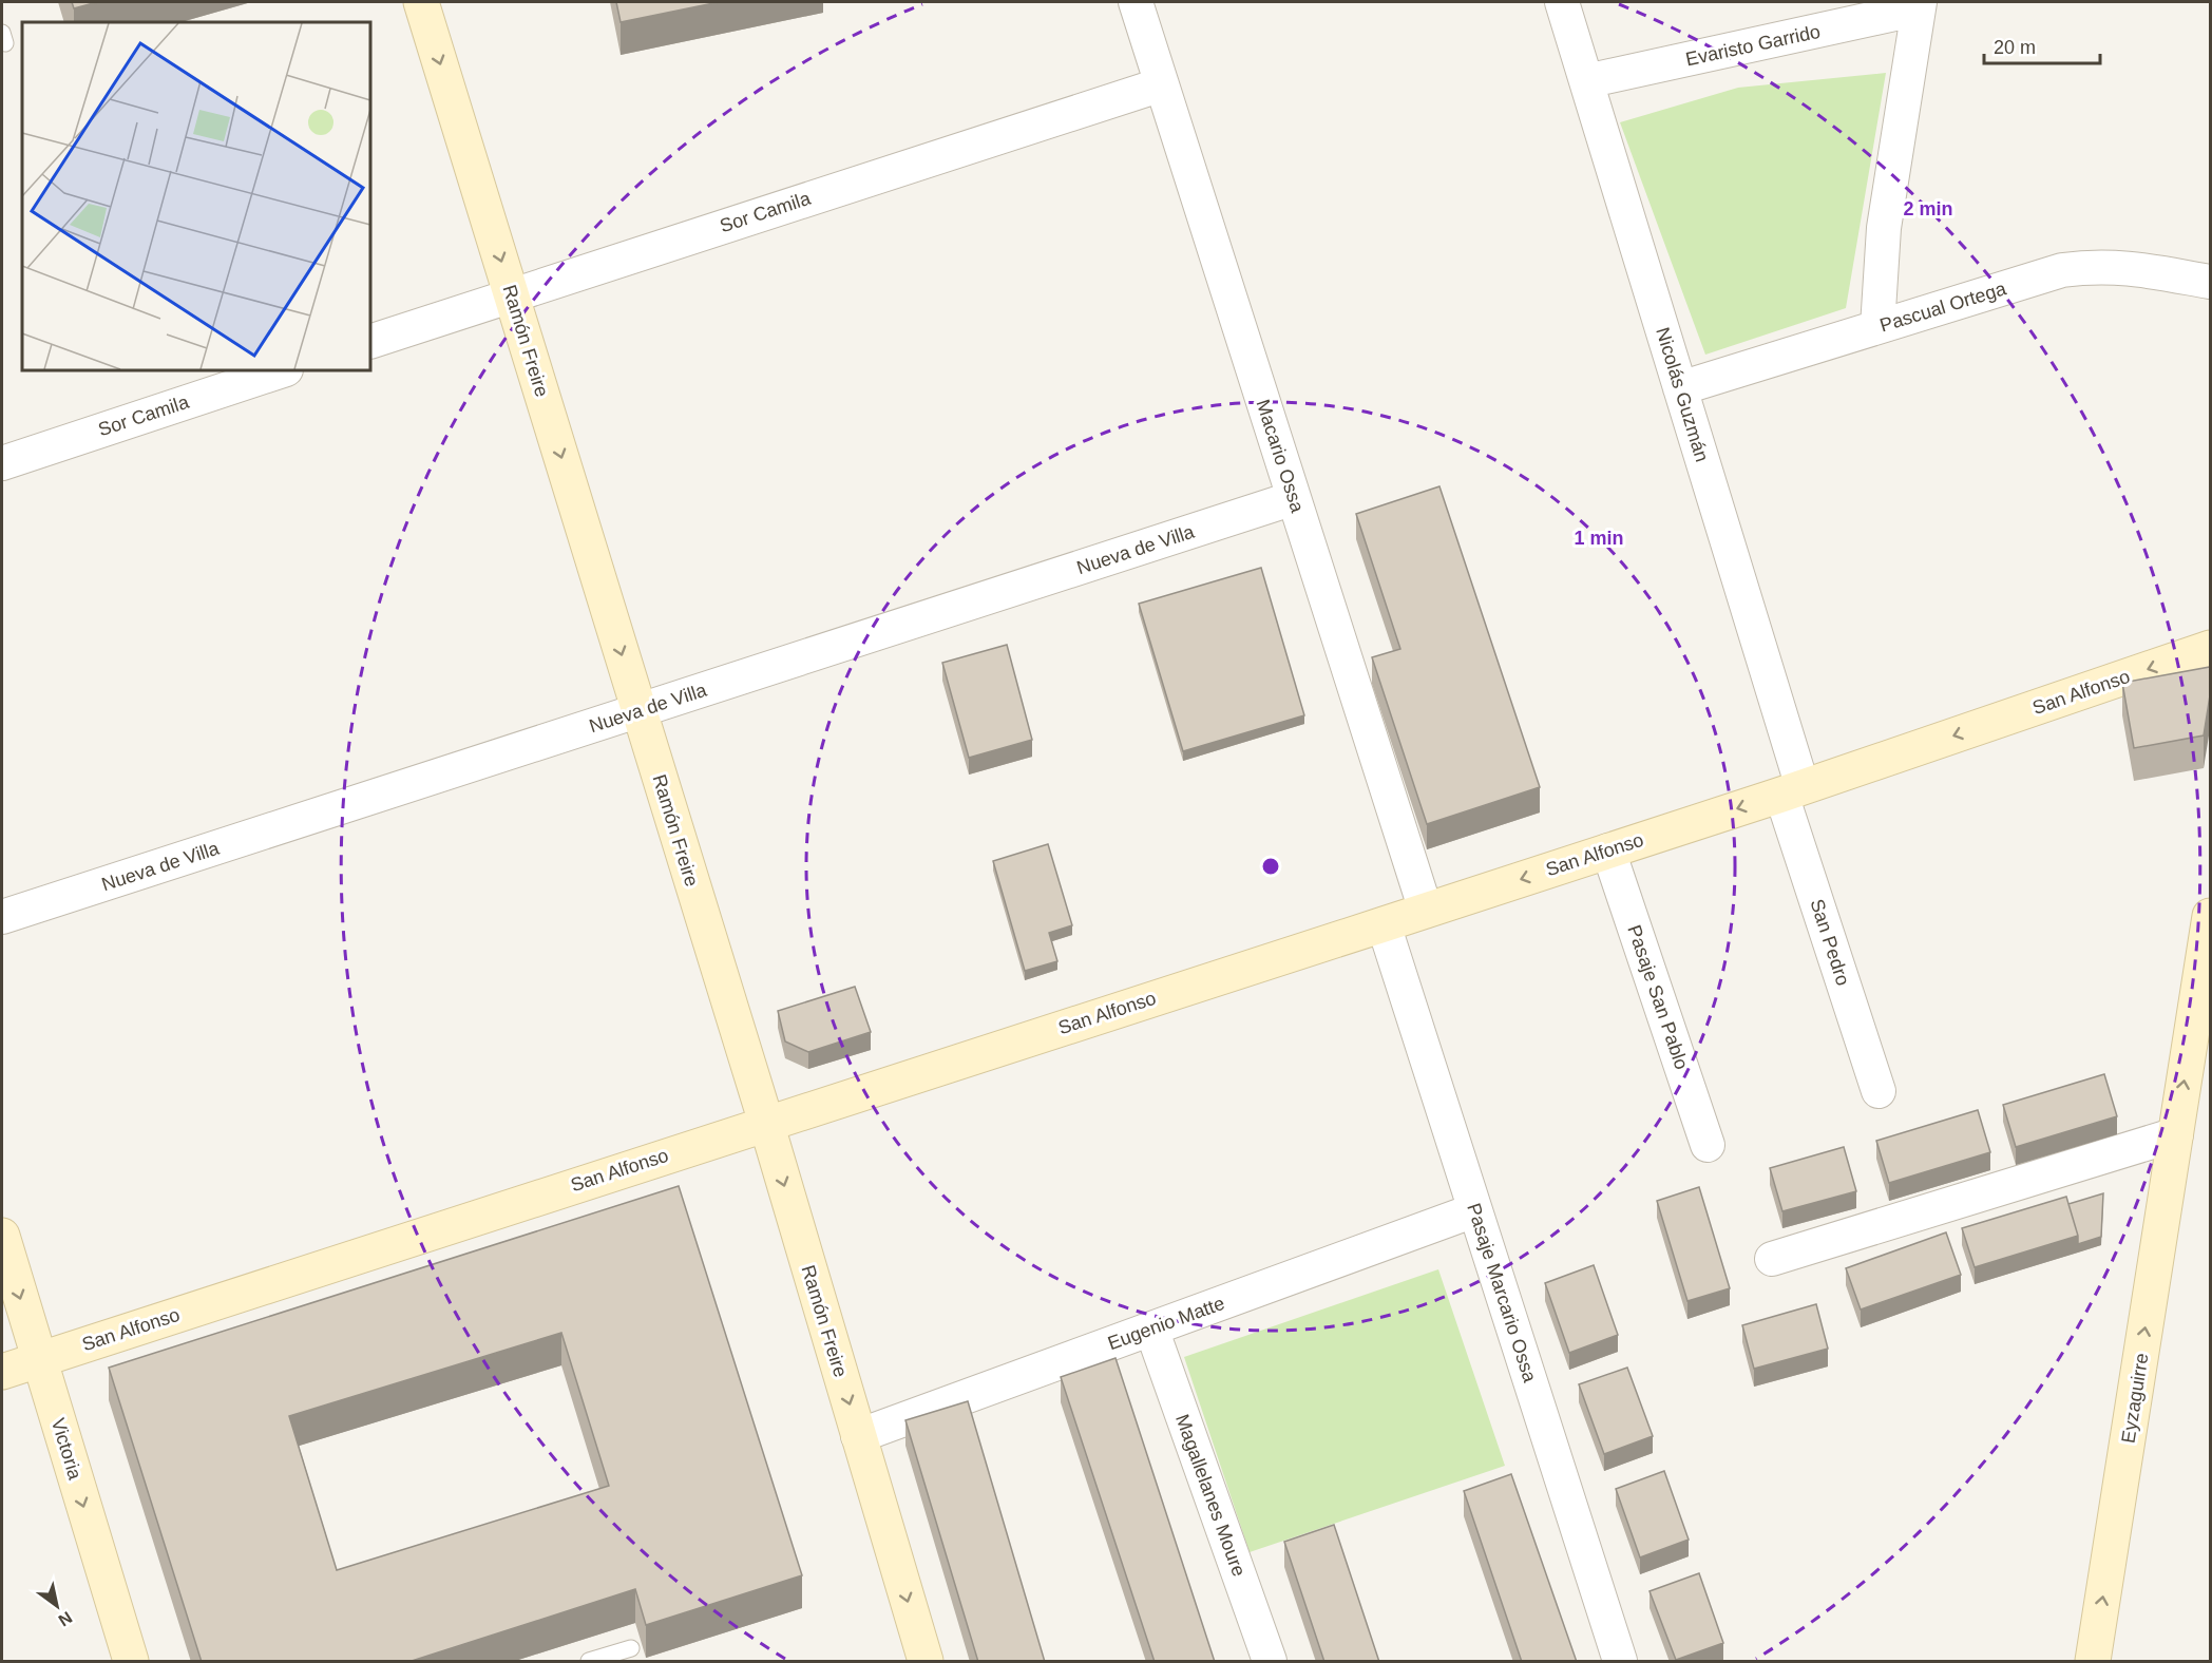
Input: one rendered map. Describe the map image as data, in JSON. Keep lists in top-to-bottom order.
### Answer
{
  "streets": {
    "street": [
      "Evaristo Garrido",
      "Sor Camila",
      "Pascual Ortega",
      "Ramón Freire",
      "Nicolás Guzmán",
      "Macario Ossa",
      "Nueva de Villa",
      "San Alfonso",
      "San Pedro",
      "Pasaje San Pablo",
      "Pasaje Marcario Ossa",
      "Eugenio Matte",
      "Eyzaguirre",
      "Victoria",
      "Magallelanes Moure"
    ]
  },
  "crossings": [
    ["Evaristo Garrido", "Nicolás Guzmán"],
    ["Sor Camila", "Ramón Freire"],
    ["Sor Camila", "Macario Ossa"],
    ["Pascual Ortega", "Nicolás Guzmán"],
    ["Ramón Freire", "Nueva de Villa"],
    ["Ramón Freire", "San Alfonso"],
    ["Ramón Freire", "Eugenio Matte"],
    ["Nicolás Guzmán", "San Alfonso"],
    ["Nicolás Guzmán", "San Pedro"],
    ["Macario Ossa", "Nueva de Villa"],
    ["Macario Ossa", "San Alfonso"],
    ["San Alfonso", "San Pedro"],
    ["San Alfonso", "Pasaje San Pablo"],
    ["San Alfonso", "Pasaje Marcario Ossa"],
    ["San Alfonso", "Victoria"],
    ["Pasaje Marcario Ossa", "Eugenio Matte"],
    ["Eugenio Matte", "Magallelanes Moure"]
  ],
  "one_way": [
    "Ramón Freire",
    "San Alfonso",
    "Eyzaguirre",
    "Victoria"
  ],
  "scale_bar": "20 m",
  "north": "bottom right",
  "rings": ["2 min", "1 min"]
}
